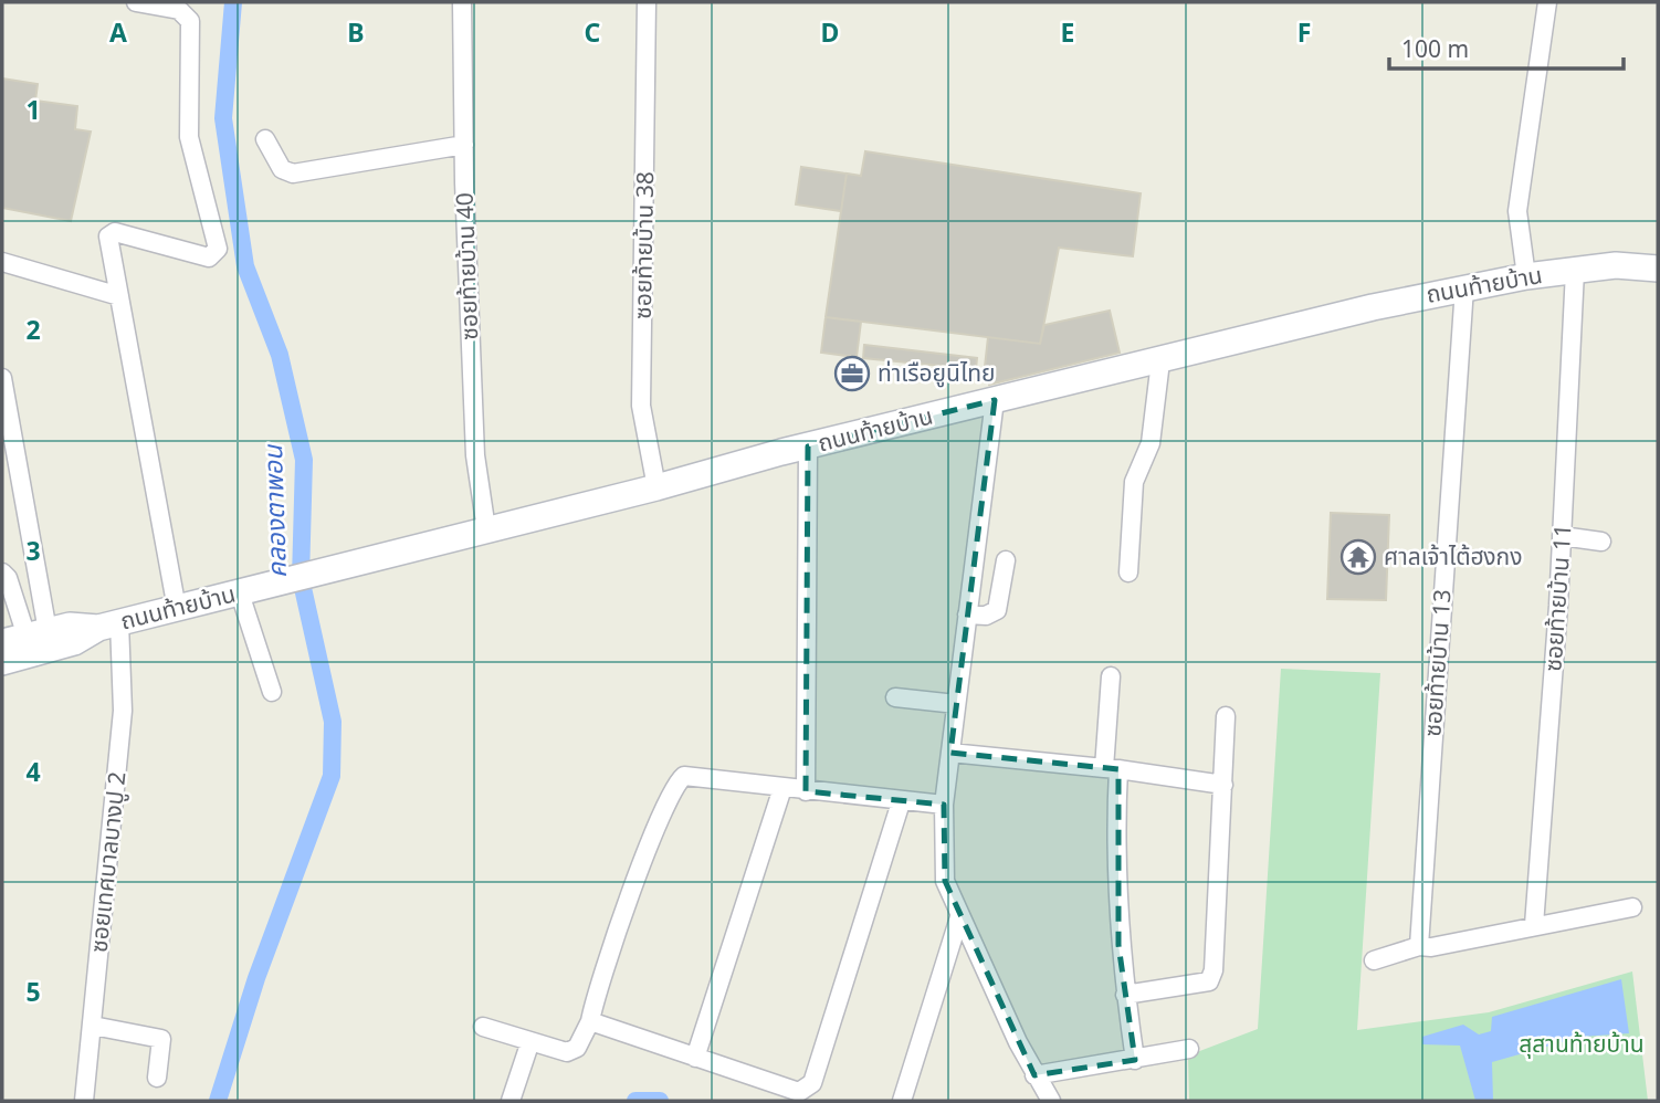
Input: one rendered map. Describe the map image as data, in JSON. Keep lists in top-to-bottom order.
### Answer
{
  "streets": {
    "street": [
      "ซอยท้ายบ้าน 38",
      "ซอยท้ายบ้าน 40",
      "ถนนท้ายบ้าน",
      "ซอยท้ายบ้าน 11",
      "ซอยท้ายบ้าน 13",
      "ซอยเทศบาลบางปู 2"
    ]
  },
  "crossings": [
    ["ซอยท้ายบ้าน 38", "ถนนท้ายบ้าน"],
    ["ซอยท้ายบ้าน 40", "ถนนท้ายบ้าน"],
    ["ถนนท้ายบ้าน", "ซอยท้ายบ้าน 11"],
    ["ถนนท้ายบ้าน", "ซอยท้ายบ้าน 13"],
    ["ถนนท้ายบ้าน", "ซอยเทศบาลบางปู 2"]
  ],
  "water": ["คลองตาพอน"],
  "parks": ["สุสานท้ายบ้าน"],
  "places": {
    "office": ["ท่าเรือยูนิไทย"],
    "temple": ["ศาลเจ้าไต้ฮงกง"]
  },
  "scale_bar": "100 m",
  "grid": {
    "columns": [
      "A",
      "B",
      "C",
      "D",
      "E",
      "F"
    ],
    "rows": [
      "1",
      "2",
      "3",
      "4",
      "5"
    ]
  }
}
